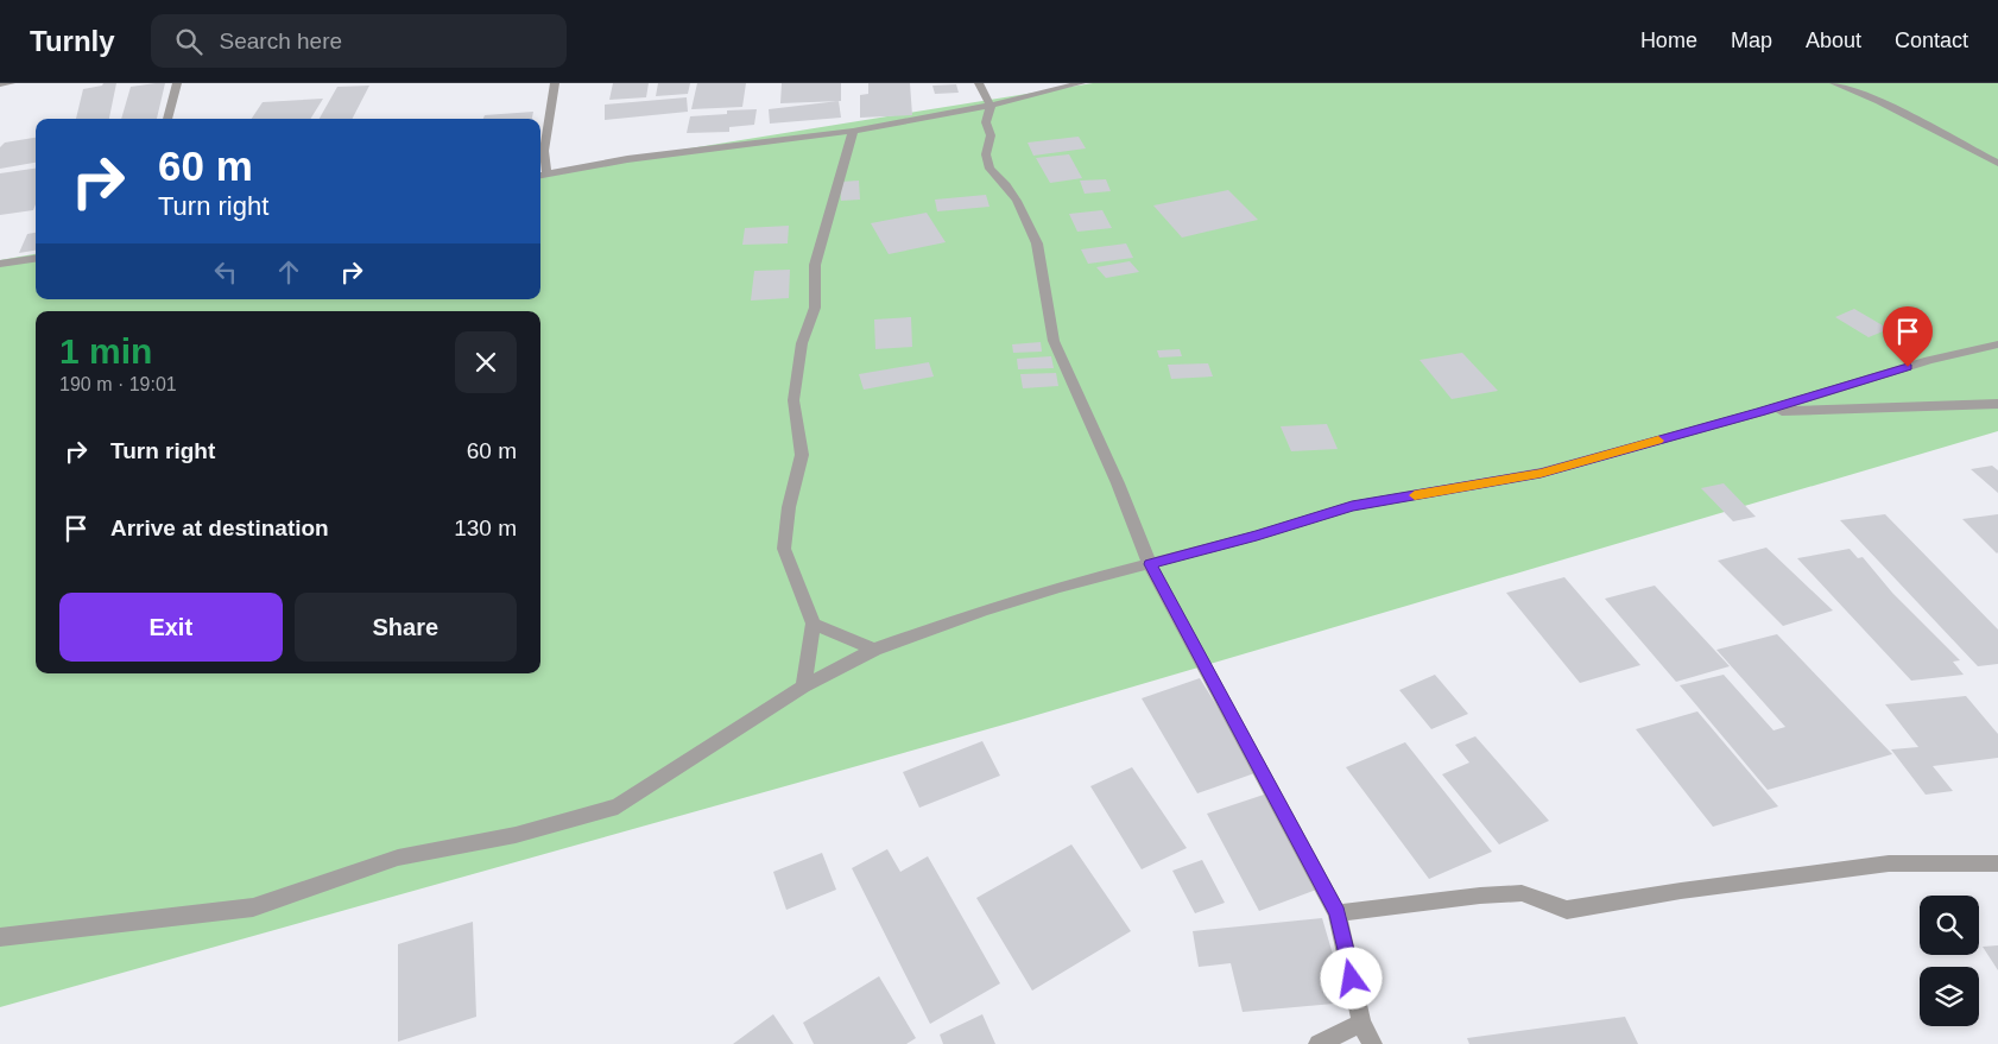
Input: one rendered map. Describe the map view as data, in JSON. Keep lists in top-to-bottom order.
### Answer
{
  "page": {
    "header": "Turnly",
    "search": "Search here",
    "nav": [
      "Home",
      "Map",
      "About",
      "Contact"
    ],
    "turn": ["60 m", "Turn right"],
    "heading": ["1 min", "190 m · 19:01"],
    "list": [
      {
        "name": "Turn right",
        "value": "60 m"
      },
      {
        "name": "Arrive at destination",
        "value": "130 m"
      }
    ],
    "buttons": ["Exit", "Share"]
  }
}
